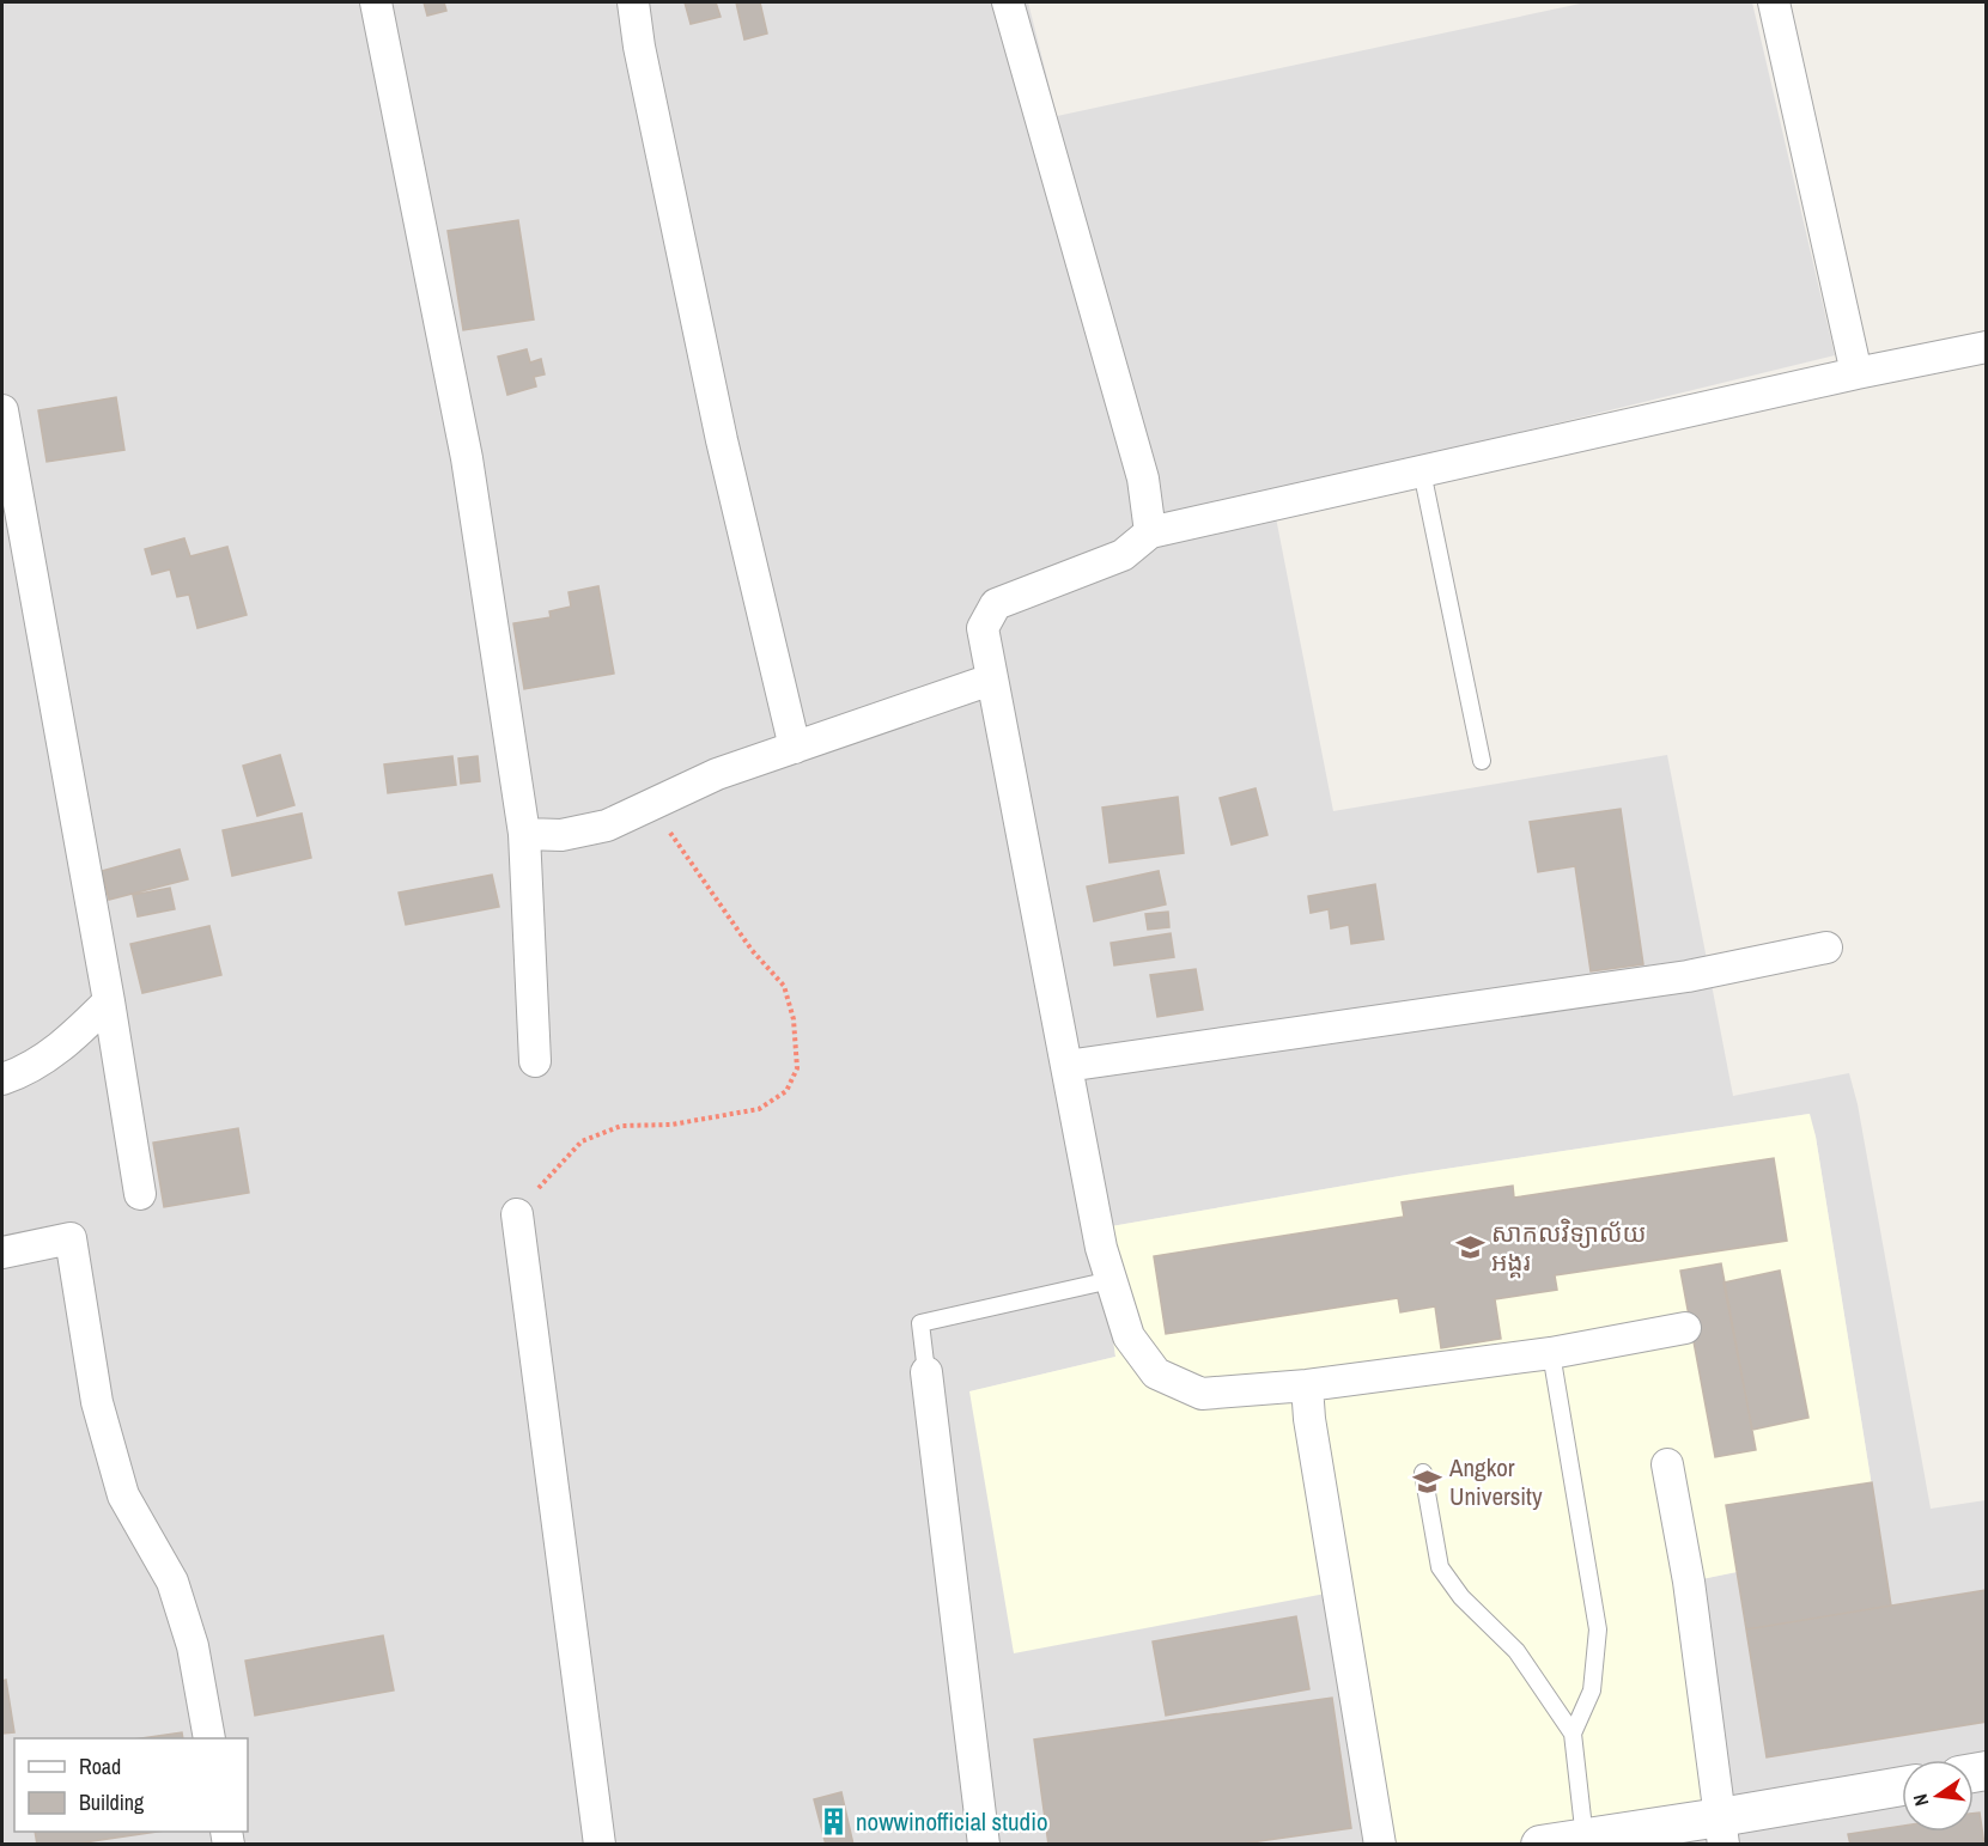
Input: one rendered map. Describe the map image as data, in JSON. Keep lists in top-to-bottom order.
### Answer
{
  "places": {
    "school or university": ["សាកលវិទ្យាល័យ អង្គរ", "Angkor University"],
    "building": ["nowwinofficial studio"]
  },
  "legend": ["Road", "Building"],
  "north": "left"
}
